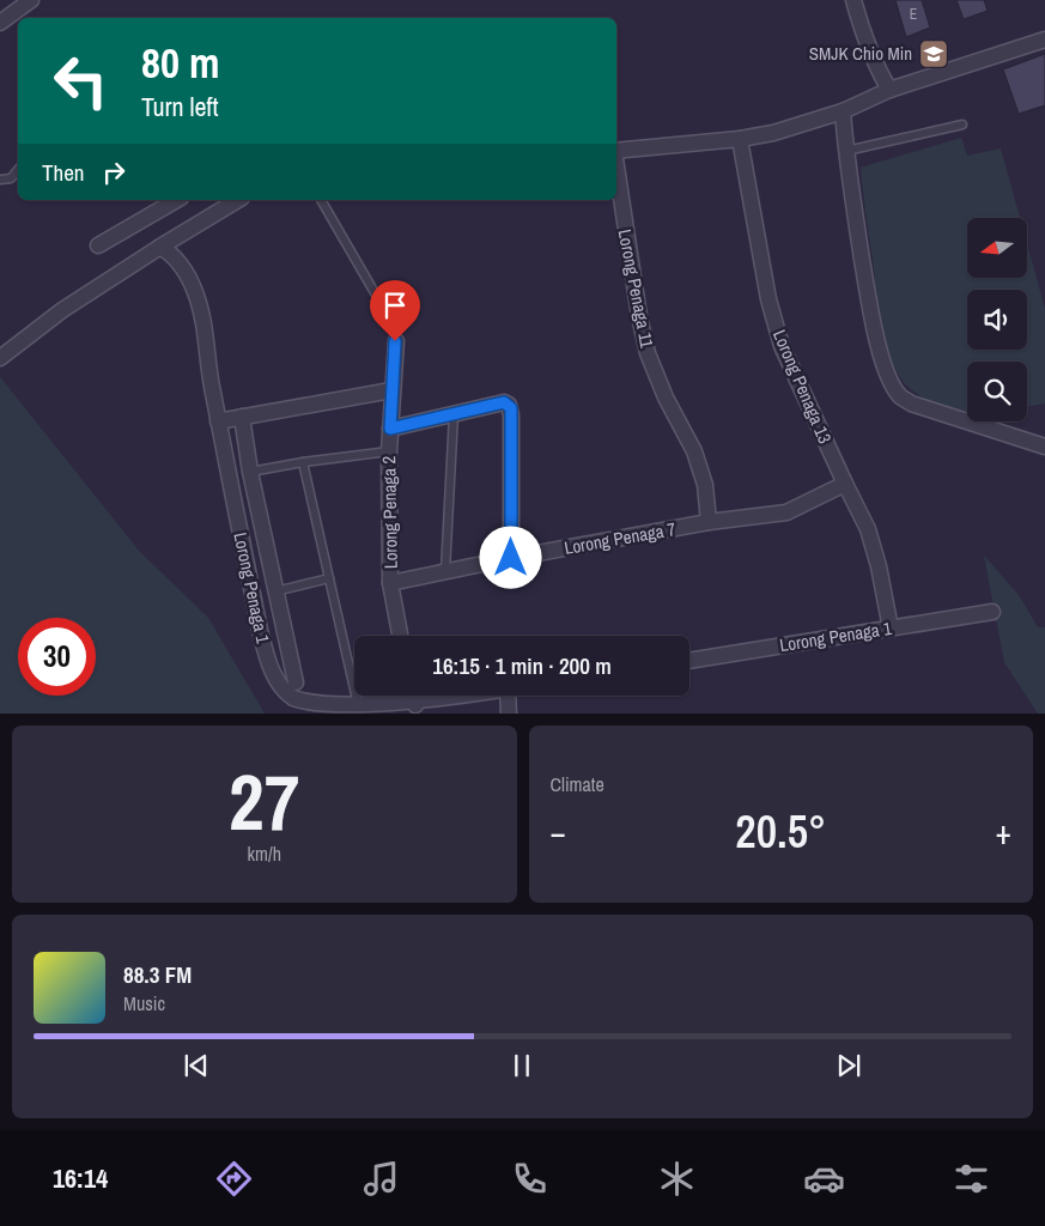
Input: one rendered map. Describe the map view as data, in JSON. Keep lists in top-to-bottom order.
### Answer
{
  "streets": {
    "street": [
      "Lorong Penaga 11",
      "Lorong Penaga 13",
      "Lorong Penaga 2",
      "Lorong Penaga 7",
      "Lorong Penaga 1"
    ]
  },
  "crossings": [
    ["Lorong Penaga 11", "Lorong Penaga 7"],
    ["Lorong Penaga 13", "Lorong Penaga 7"],
    ["Lorong Penaga 13", "Lorong Penaga 1"],
    ["Lorong Penaga 2", "Lorong Penaga 7"]
  ],
  "places": {
    "school or university": ["SMJK Chio Min"]
  },
  "house_numbers": ["E"],
  "north": "left",
  "page": {
    "turn": ["80 m", "Turn left"],
    "then": "Then",
    "limit": "30",
    "trip": "16:15 · 1 min · 200 m",
    "tile": [
      ["27", "km/h"],
      "Climate"
    ],
    "heat": ["−", "20.5°", "+"],
    "song": ["88.3 FM", "Music"],
    "tabs": "16:14"
  }
}
